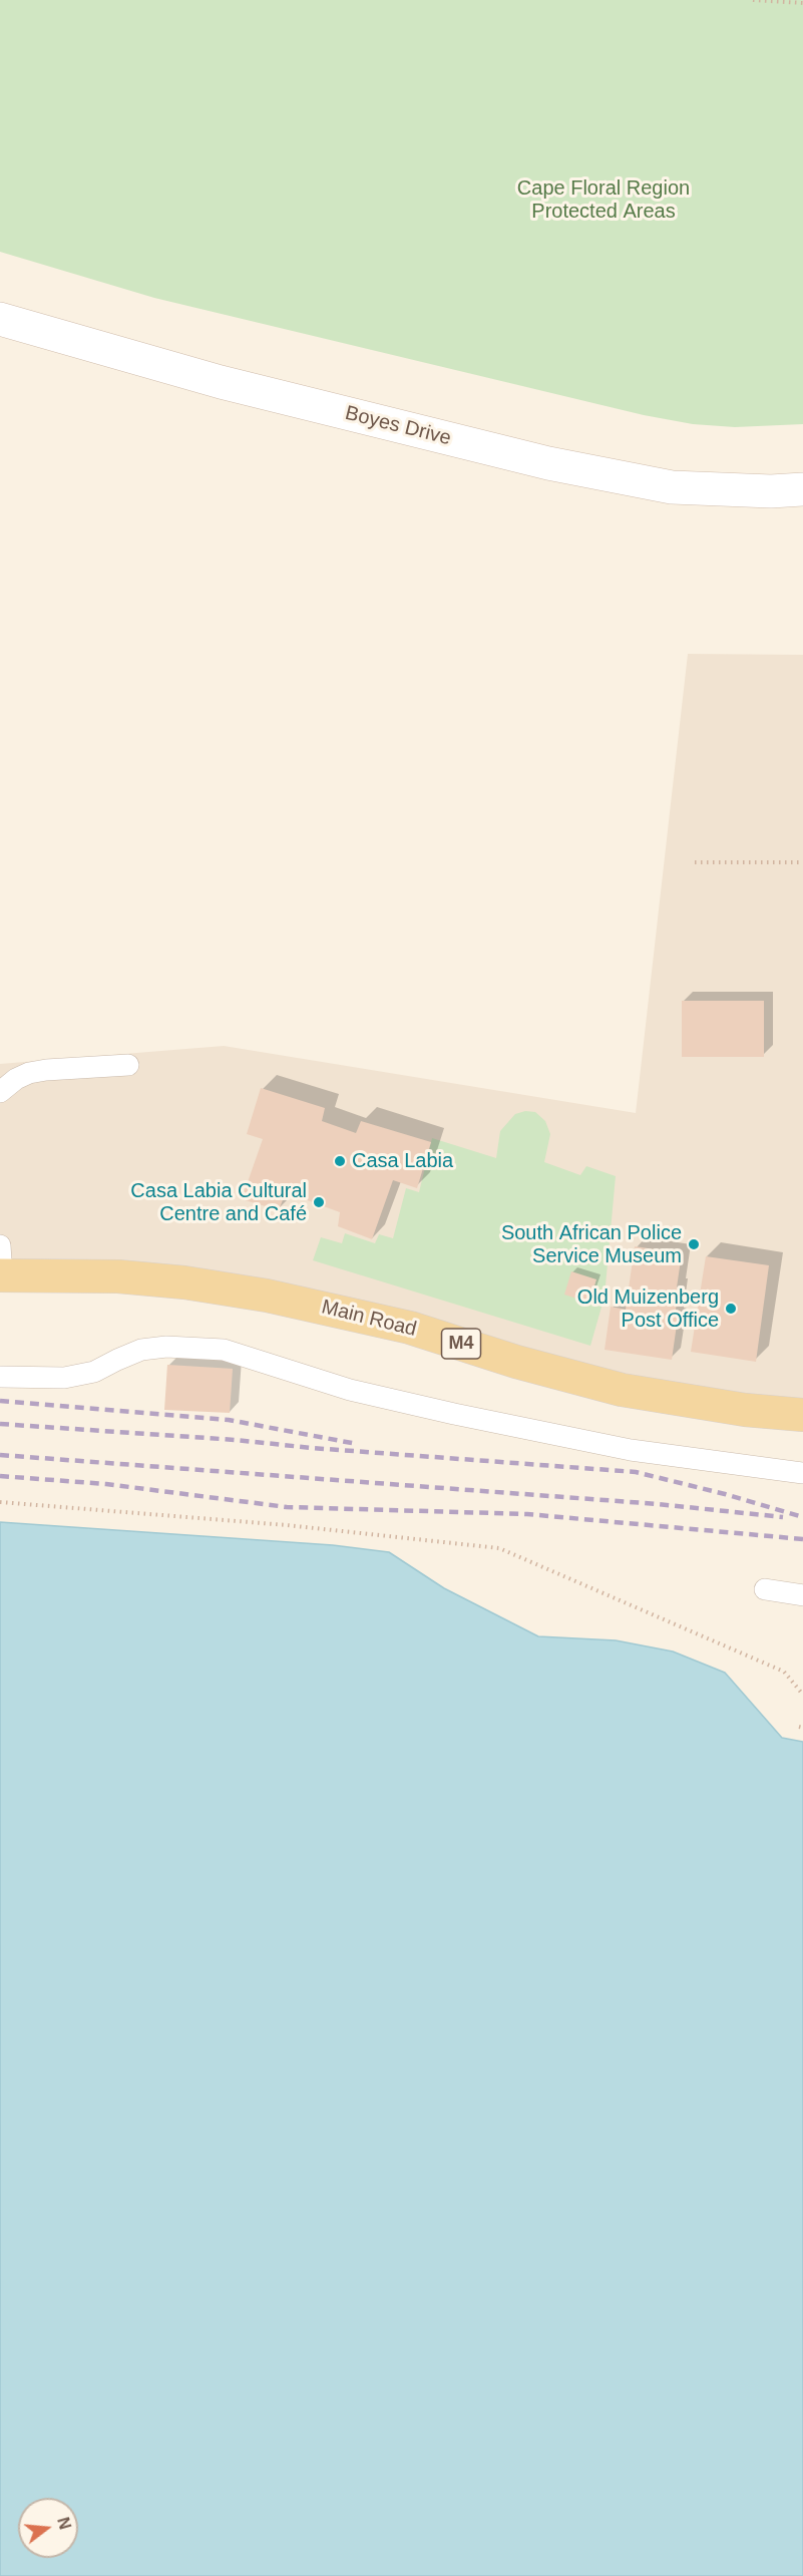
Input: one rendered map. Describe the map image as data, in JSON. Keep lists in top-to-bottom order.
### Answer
{
  "streets": {
    "main road": ["Boyes Drive", "Main Road", "M4"]
  },
  "parks": ["Cape Floral Region Protected Areas"],
  "places": [
    "Casa Labia",
    "Casa Labia Cultural Centre and Café",
    "South African Police Service Museum",
    "Old Muizenberg Post Office"
  ],
  "north": "right"
}
